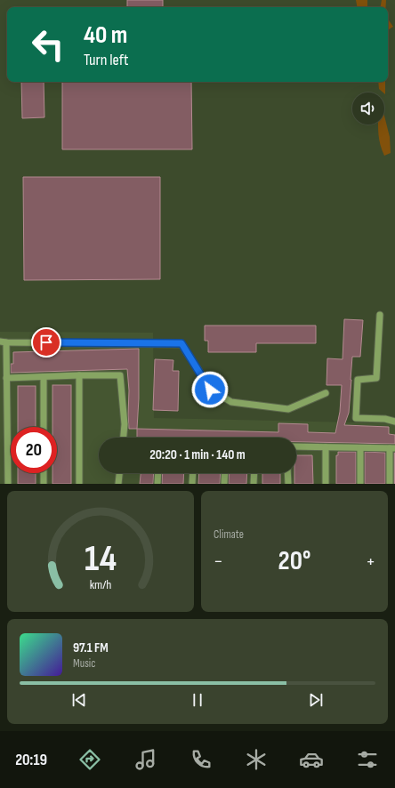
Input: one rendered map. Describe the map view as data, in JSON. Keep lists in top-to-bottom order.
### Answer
{
  "page": {
    "turn": ["40 m", "Turn left"],
    "limit": "20",
    "trip": "20:20 · 1 min · 140 m",
    "tile": "Climate",
    "heat": ["−", "20°", "+"],
    "song": ["97.1 FM", "Music"],
    "tabs": "20:19",
    "gauge": ["14", "km/h"]
  }
}
